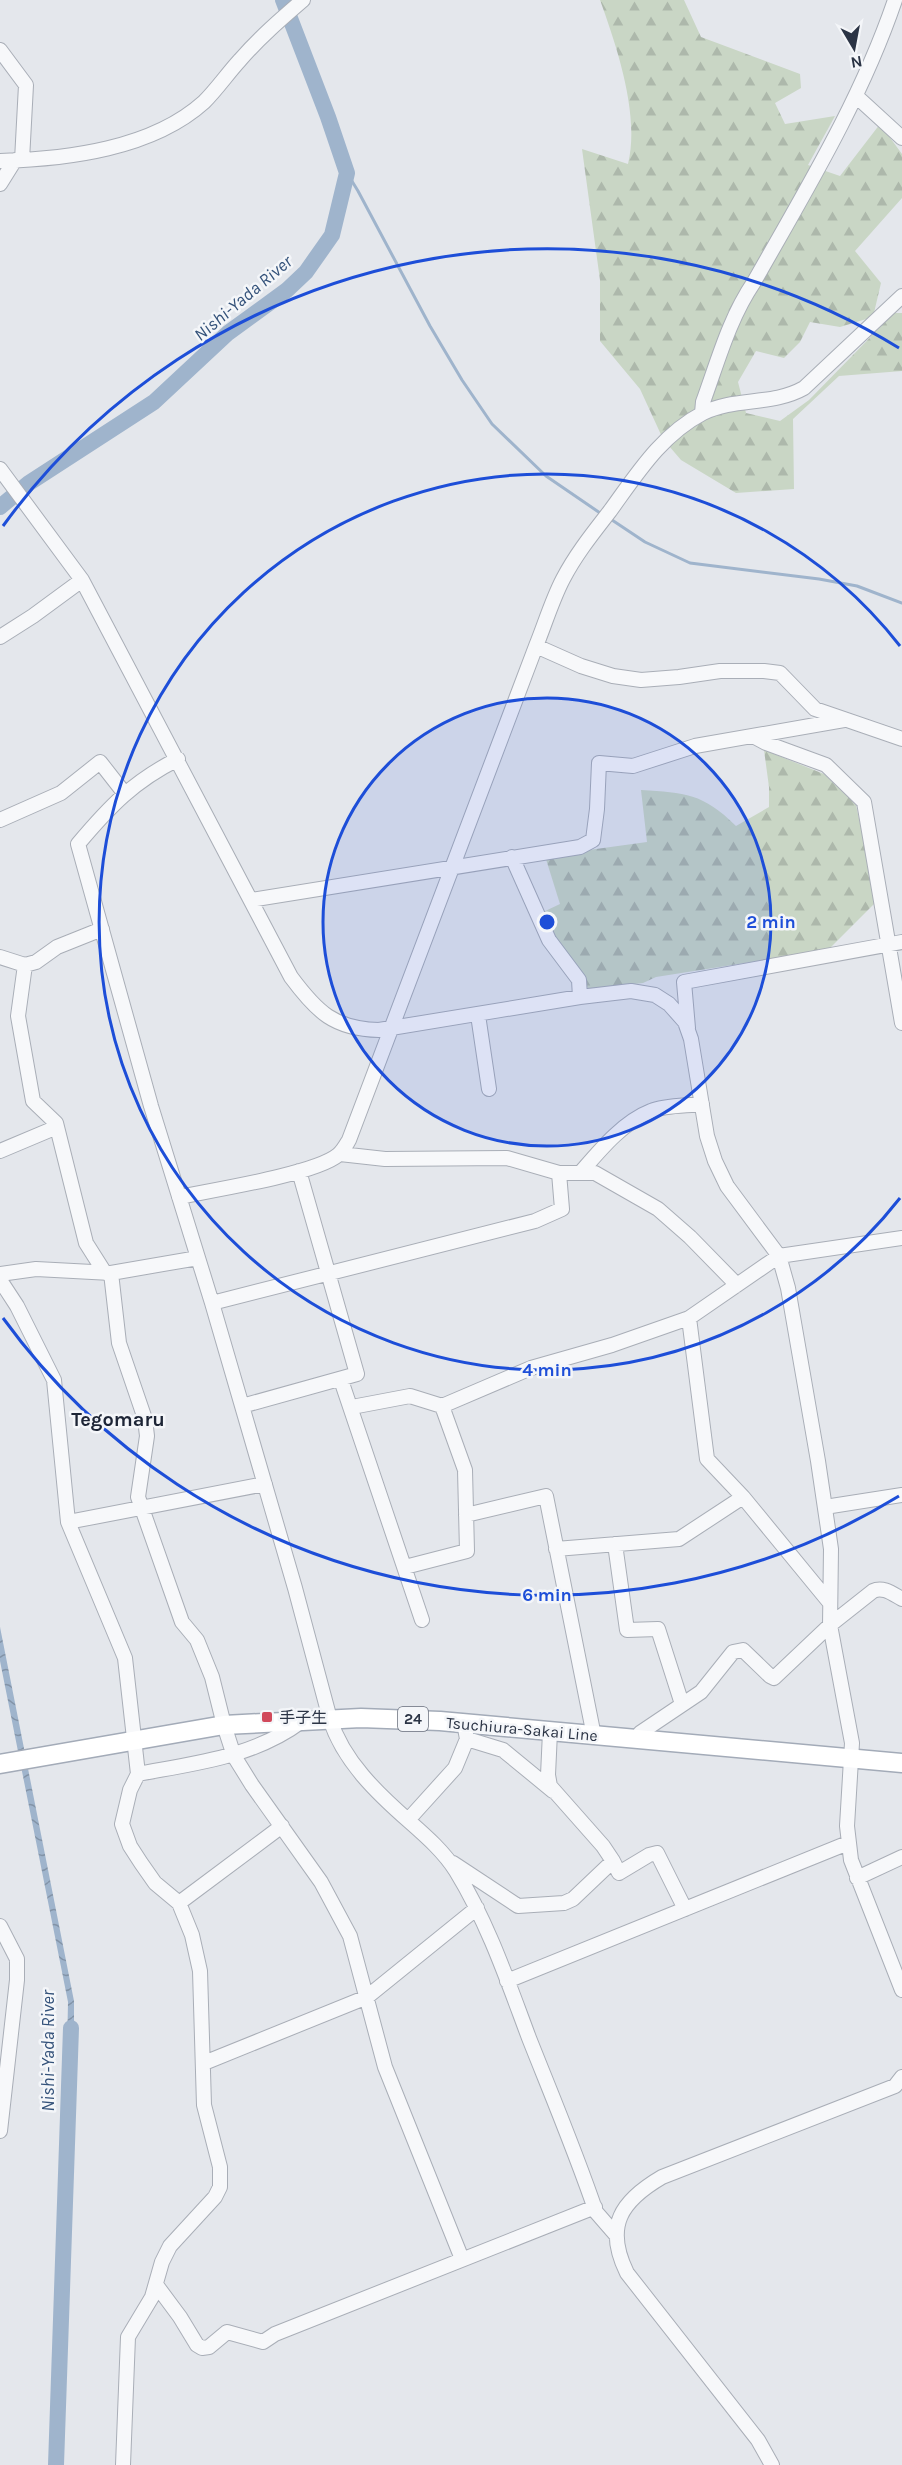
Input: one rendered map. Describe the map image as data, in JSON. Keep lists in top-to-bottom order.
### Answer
{
  "streets": {
    "main road": ["24", "Tsuchiura-Sakai Line"]
  },
  "districts": ["Tegomaru"],
  "water": ["Nishi-Yada River"],
  "places": {
    "transit": ["手子生"]
  },
  "north": "bottom",
  "rings": ["2 min", "4 min", "6 min"]
}
